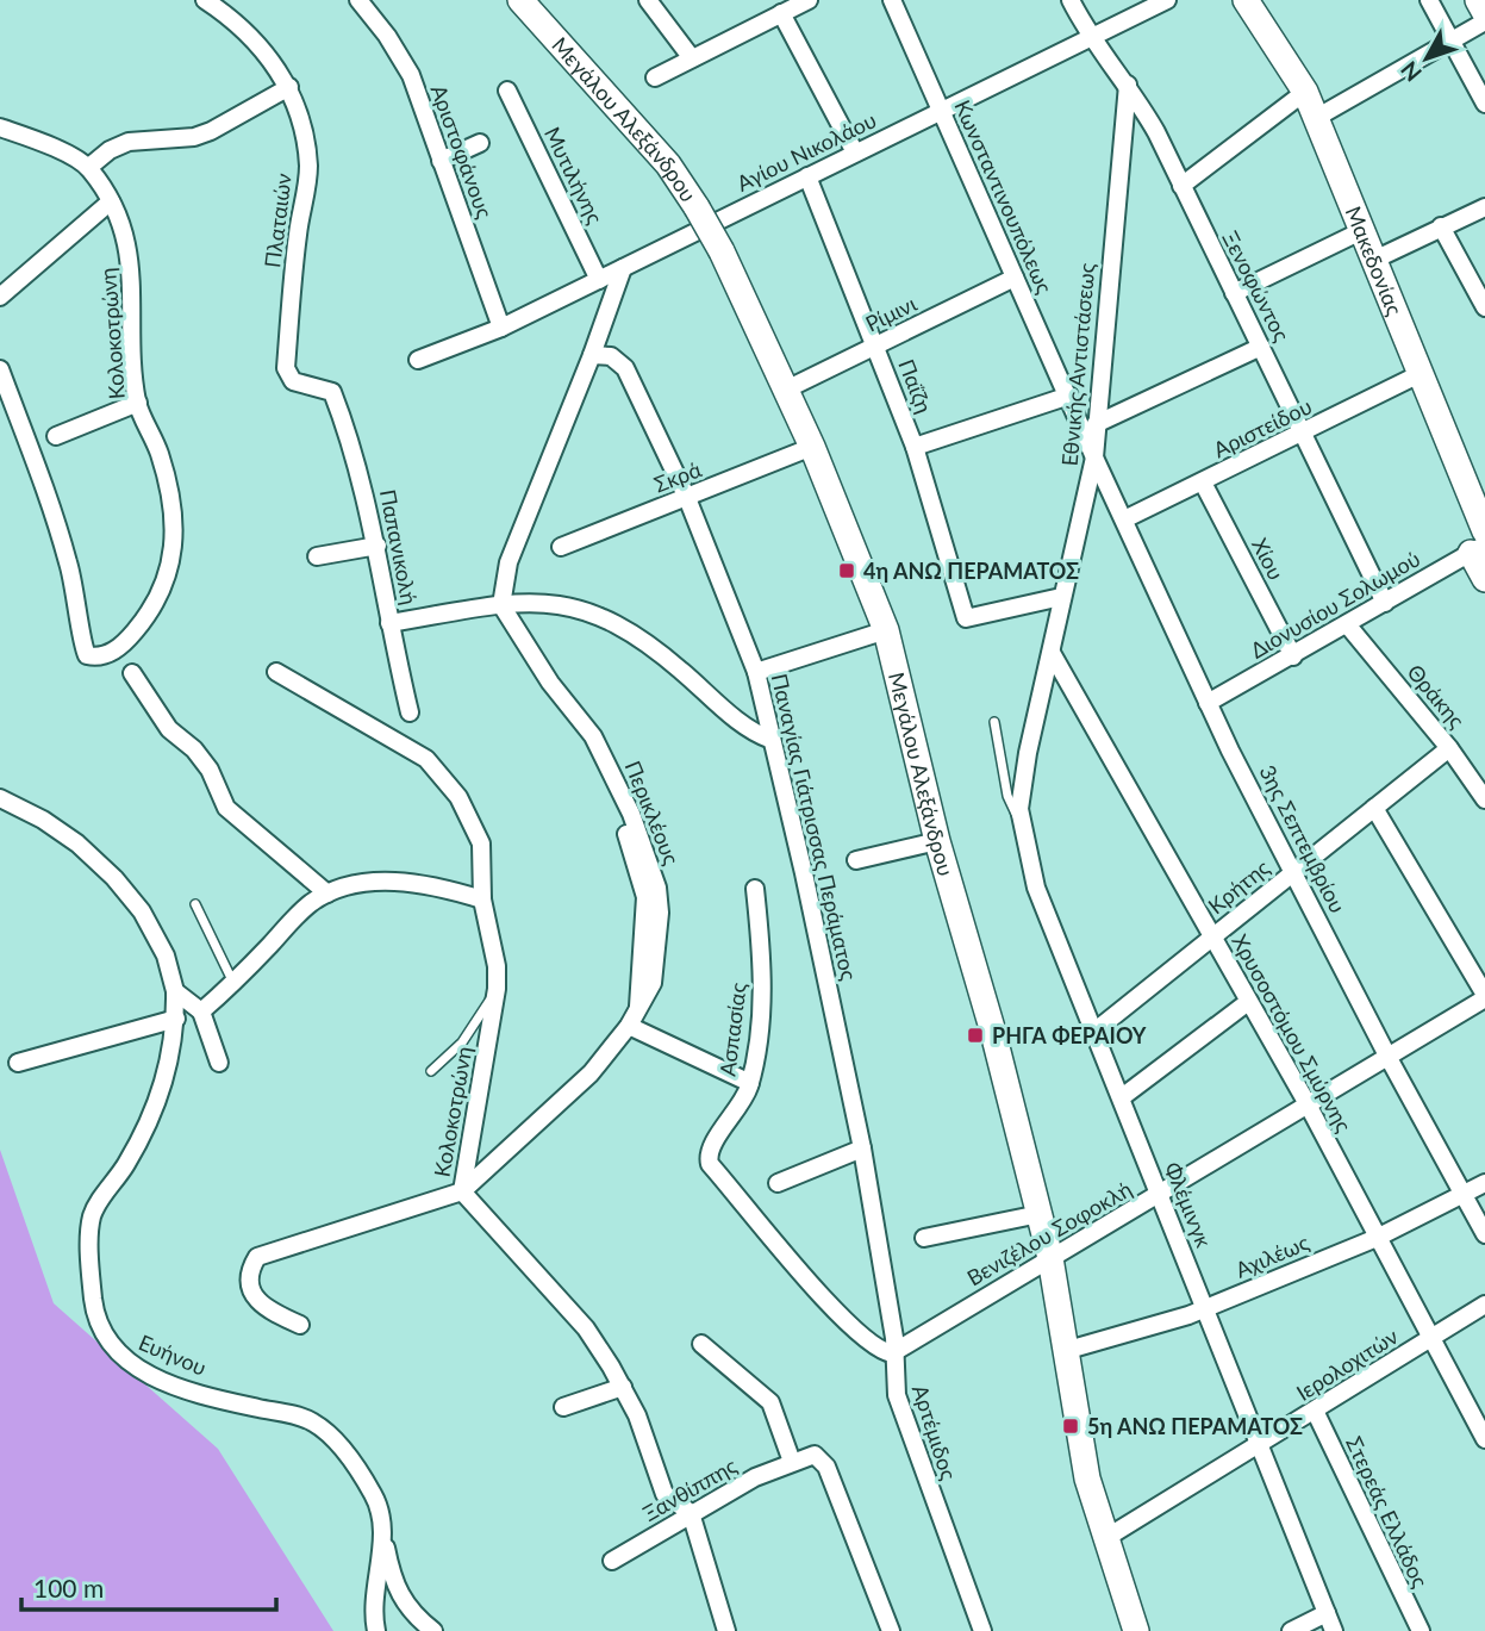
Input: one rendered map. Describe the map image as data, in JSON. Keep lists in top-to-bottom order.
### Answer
{
  "streets": {
    "street": [
      "Μεγάλου Αλεξάνδρου",
      "Αριστοφάνους",
      "Αγίου Νικολάου",
      "Μυτιλήνης",
      "Κωνσταντινουπόλεως",
      "Πλαταιών",
      "Μακεδονίας",
      "Ξενοφώντος",
      "Ρίμινι",
      "Κολοκοτρώνη",
      "Εθνικής Αντιστάσεως",
      "Παΐζη",
      "Αριστείδου",
      "Σκρά",
      "Παπανικολή",
      "Χίου",
      "Διονυσίου Σολωμού",
      "Θράκης",
      "Περικλέους",
      "Παναγίας Γιάτρισσας Περάματος",
      "3ης Σεπτεμβρίου",
      "Κρήτης",
      "Ασπασίας",
      "Χρυσοστόμου Σμύρνης",
      "Φλέμινγκ",
      "Βενιζέλου Σοφοκλή",
      "Αχιλέως",
      "Ευήνου",
      "Ιερολοχιτών",
      "Αρτέμιδος",
      "Ξανθίππης",
      "Στερεάς Ελλάδος"
    ]
  },
  "crossings": [
    ["Μεγάλου Αλεξάνδρου", "Ρίμινι"],
    ["Μεγάλου Αλεξάνδρου", "Σκρά"],
    ["Μεγάλου Αλεξάνδρου", "Βενιζέλου Σοφοκλή"],
    ["Μεγάλου Αλεξάνδρου", "Αχιλέως"],
    ["Μεγάλου Αλεξάνδρου", "Ιερολοχιτών"],
    ["Αριστοφάνους", "Αγίου Νικολάου"],
    ["Αγίου Νικολάου", "Μυτιλήνης"],
    ["Αγίου Νικολάου", "Κωνσταντινουπόλεως"],
    ["Αγίου Νικολάου", "Ξενοφώντος"],
    ["Αγίου Νικολάου", "Παΐζη"],
    ["Κωνσταντινουπόλεως", "Ρίμινι"],
    ["Κωνσταντινουπόλεως", "Εθνικής Αντιστάσεως"],
    ["Κωνσταντινουπόλεως", "3ης Σεπτεμβρίου"],
    ["Πλαταιών", "Παπανικολή"],
    ["Μακεδονίας", "Αριστείδου"],
    ["Ξενοφώντος", "Εθνικής Αντιστάσεως"],
    ["Ξενοφώντος", "Αριστείδου"],
    ["Ξενοφώντος", "Διονυσίου Σολωμού"],
    ["Ρίμινι", "Παΐζη"],
    ["Κολοκοτρώνη", "Περικλέους"],
    ["Κολοκοτρώνη", "Ξανθίππης"],
    ["Εθνικής Αντιστάσεως", "Παΐζη"],
    ["Εθνικής Αντιστάσεως", "3ης Σεπτεμβρίου"],
    ["Εθνικής Αντιστάσεως", "Χρυσοστόμου Σμύρνης"],
    ["Εθνικής Αντιστάσεως", "Φλέμινγκ"],
    ["Αριστείδου", "Χίου"],
    ["Αριστείδου", "3ης Σεπτεμβρίου"],
    ["Σκρά", "Παναγίας Γιάτρισσας Περάματος"],
    ["Χίου", "Διονυσίου Σολωμού"],
    ["Διονυσίου Σολωμού", "Θράκης"],
    ["Διονυσίου Σολωμού", "3ης Σεπτεμβρίου"],
    ["Θράκης", "Κρήτης"],
    ["Παναγίας Γιάτρισσας Περάματος", "Ασπασίας"],
    ["Παναγίας Γιάτρισσας Περάματος", "Βενιζέλου Σοφοκλή"],
    ["Παναγίας Γιάτρισσας Περάματος", "Αρτέμιδος"],
    ["3ης Σεπτεμβρίου", "Κρήτης"],
    ["3ης Σεπτεμβρίου", "Βενιζέλου Σοφοκλή"],
    ["3ης Σεπτεμβρίου", "Αχιλέως"],
    ["Κρήτης", "Χρυσοστόμου Σμύρνης"],
    ["Κρήτης", "Φλέμινγκ"],
    ["Ασπασίας", "Βενιζέλου Σοφοκλή"],
    ["Ασπασίας", "Αρτέμιδος"],
    ["Χρυσοστόμου Σμύρνης", "Βενιζέλου Σοφοκλή"],
    ["Χρυσοστόμου Σμύρνης", "Αχιλέως"],
    ["Χρυσοστόμου Σμύρνης", "Ιερολοχιτών"],
    ["Φλέμινγκ", "Βενιζέλου Σοφοκλή"],
    ["Φλέμινγκ", "Αχιλέως"],
    ["Φλέμινγκ", "Ιερολοχιτών"],
    ["Βενιζέλου Σοφοκλή", "Αρτέμιδος"],
    ["Ιερολοχιτών", "Στερεάς Ελλάδος"]
  ],
  "places": {
    "transit": ["4η ΑΝΩ ΠΕΡΑΜΑΤΟΣ", "ΡΗΓΑ ΦΕΡΑΙΟΥ", "5η ΑΝΩ ΠΕΡΑΜΑΤΟΣ"]
  },
  "scale_bar": "100 m",
  "north": "bottom left"
}
